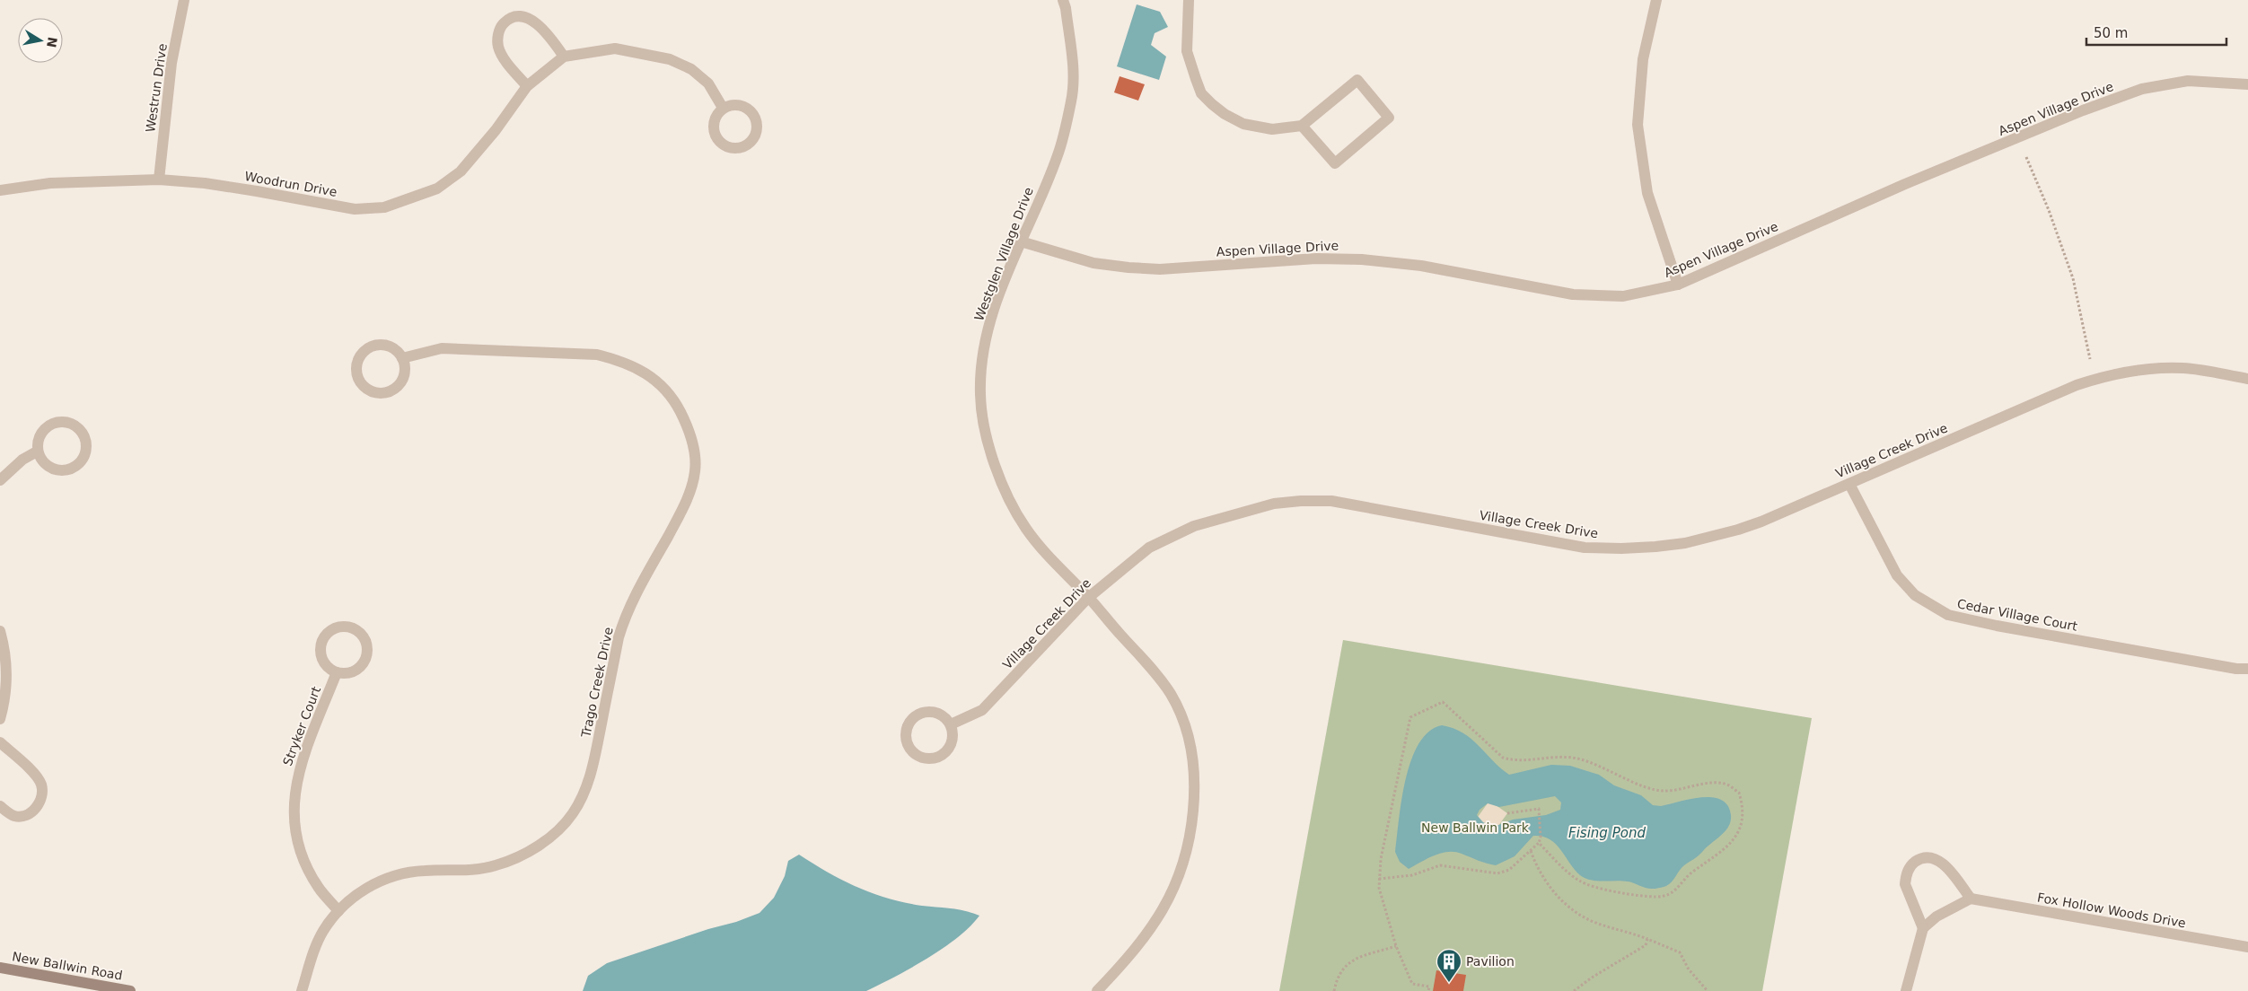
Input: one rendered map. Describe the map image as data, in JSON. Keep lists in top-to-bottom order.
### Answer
{
  "streets": {
    "main road": ["New Ballwin Road"],
    "street": [
      "Westrun Drive",
      "Aspen Village Drive",
      "Woodrun Drive",
      "Westglen Village Drive",
      "Village Creek Drive",
      "Cedar Village Court",
      "Trago Creek Drive",
      "Stryker Court",
      "Fox Hollow Woods Drive"
    ]
  },
  "crossings": [
    ["Westrun Drive", "Woodrun Drive"],
    ["Aspen Village Drive", "Westglen Village Drive"],
    ["Westglen Village Drive", "Village Creek Drive"],
    ["Village Creek Drive", "Cedar Village Court"],
    ["Trago Creek Drive", "Stryker Court"]
  ],
  "water": ["Fising Pond"],
  "parks": ["New Ballwin Park"],
  "places": {
    "building": ["Pavilion"]
  },
  "scale_bar": "50 m",
  "north": "right"
}
